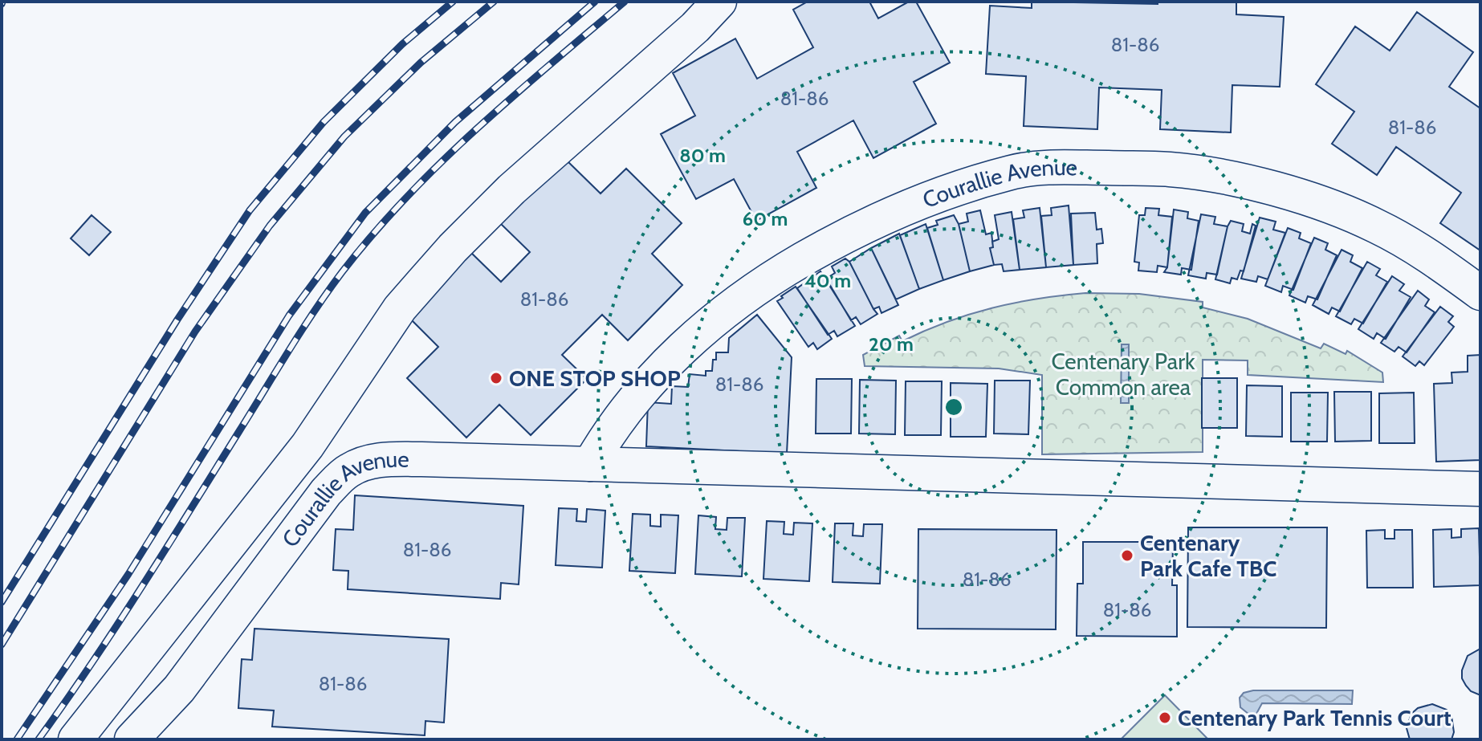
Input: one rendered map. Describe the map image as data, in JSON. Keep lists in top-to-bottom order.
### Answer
{
  "streets": {
    "street": ["Courallie Avenue"]
  },
  "parks": ["Centenary Park Common area"],
  "places": ["ONE STOP SHOP", "Centenary Park Cafe TBC", "Centenary Park Tennis Court"],
  "house_numbers": [
    "81-86",
    "81-86",
    "81-86",
    "81-86",
    "81-86",
    "81-86",
    "81-86",
    "81-86",
    "81-86"
  ],
  "rings": [
    "80 m",
    "60 m",
    "40 m",
    "20 m"
  ]
}
